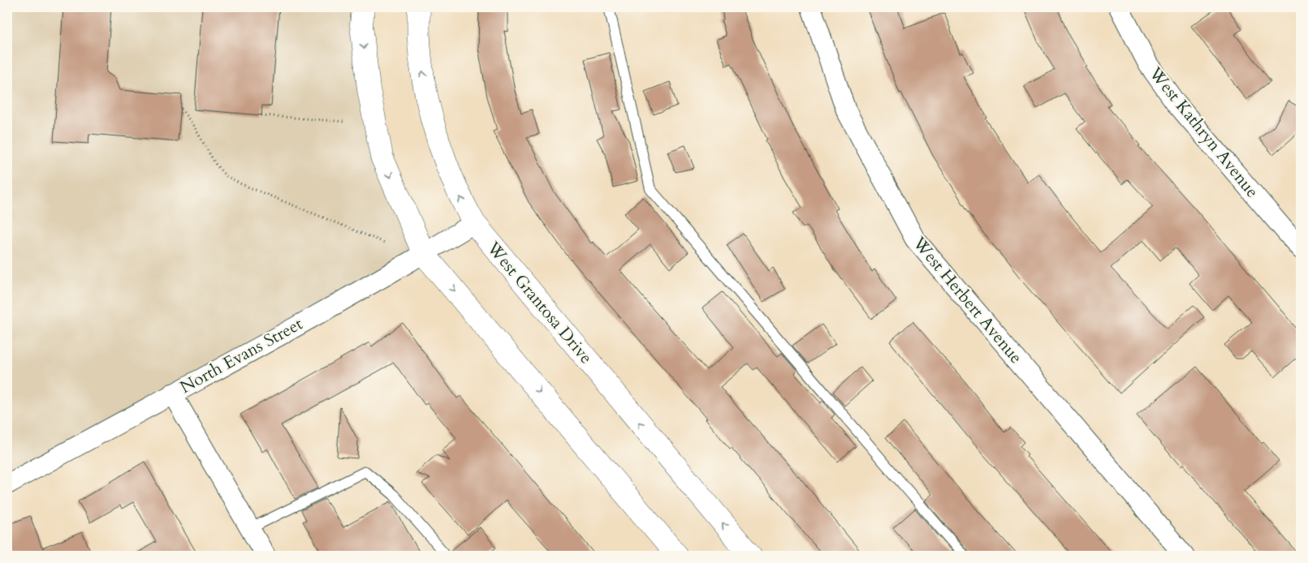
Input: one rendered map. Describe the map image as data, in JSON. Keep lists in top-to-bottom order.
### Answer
{
  "streets": {
    "street": [
      "West Kathryn Avenue",
      "West Herbert Avenue",
      "West Grantosa Drive",
      "North Evans Street"
    ]
  },
  "crossings": [
    ["West Grantosa Drive", "North Evans Street"]
  ]
}
